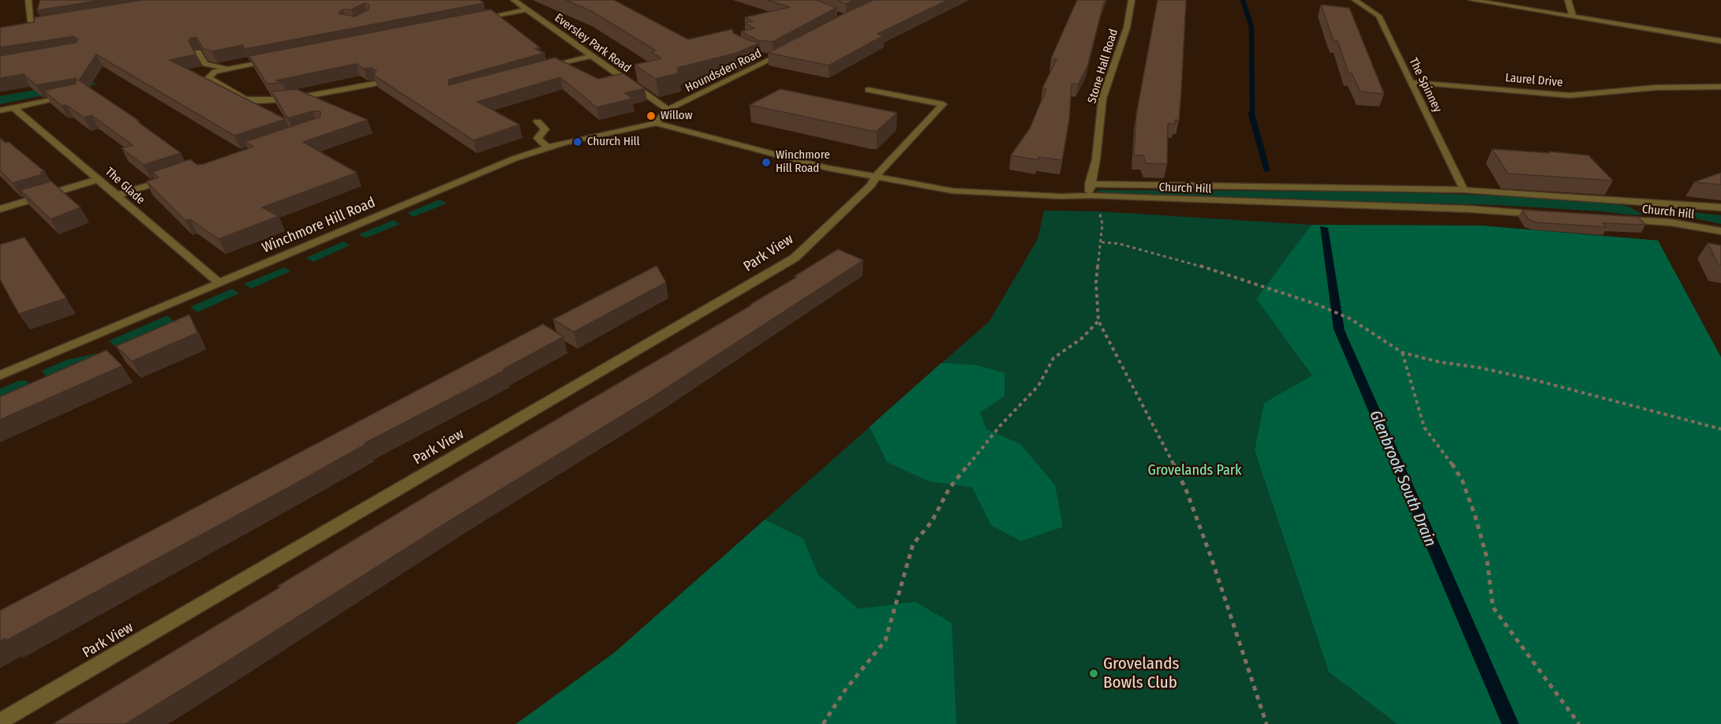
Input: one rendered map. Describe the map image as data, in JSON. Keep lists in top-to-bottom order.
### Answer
{
  "streets": {
    "street": [
      "Eversley Park Road",
      "Stone Hall Road",
      "Houndsden Road",
      "Laurel Drive",
      "The Spinney",
      "The Glade",
      "Church Hill",
      "Winchmore Hill Road",
      "Park View"
    ]
  },
  "crossings": [
    ["Eversley Park Road", "Houndsden Road"],
    ["Stone Hall Road", "Church Hill"],
    ["Laurel Drive", "The Spinney"],
    ["The Glade", "Winchmore Hill Road"],
    ["Church Hill", "Winchmore Hill Road"],
    ["Church Hill", "Park View"]
  ],
  "water": ["Glenbrook South Drain"],
  "parks": ["Grovelands Park"],
  "places": [
    "Willow",
    "Church Hill",
    "Winchmore Hill Road",
    "Grovelands Bowls Club"
  ]
}
